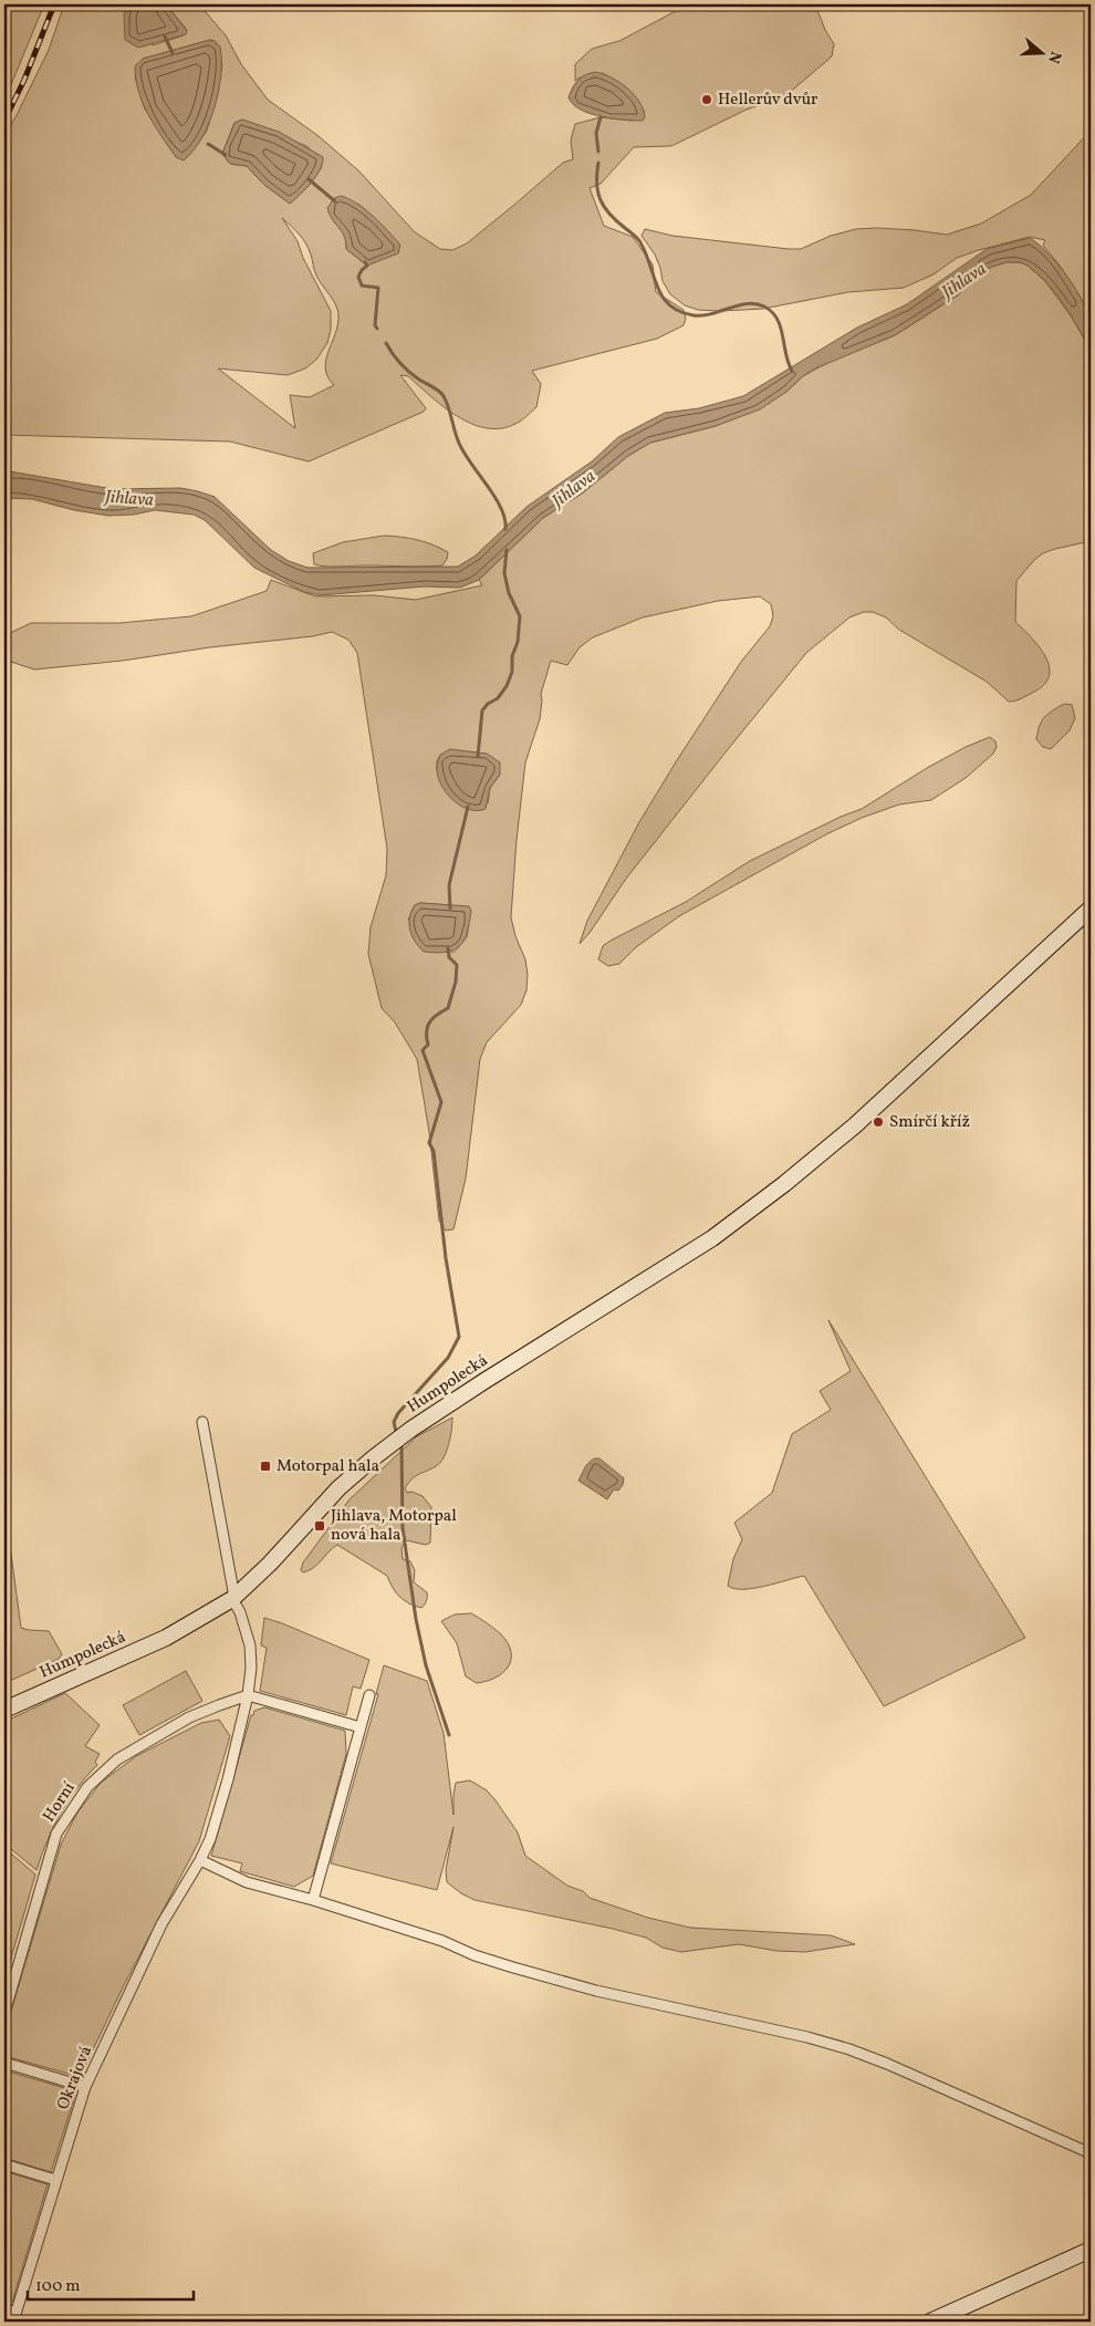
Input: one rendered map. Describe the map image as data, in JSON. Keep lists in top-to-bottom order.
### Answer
{
  "streets": {
    "main road": ["Humpolecká"],
    "street": ["Horní", "Okrajová"]
  },
  "crossings": [
    ["Humpolecká", "Okrajová"],
    ["Horní", "Okrajová"]
  ],
  "water": ["Jihlava"],
  "places": {
    "other": ["Hellerův dvůr", "Smírčí kříž"],
    "transit": ["Motorpal hala", "Jihlava, Motorpal nová hala"]
  },
  "scale_bar": "100 m",
  "north": "right"
}
